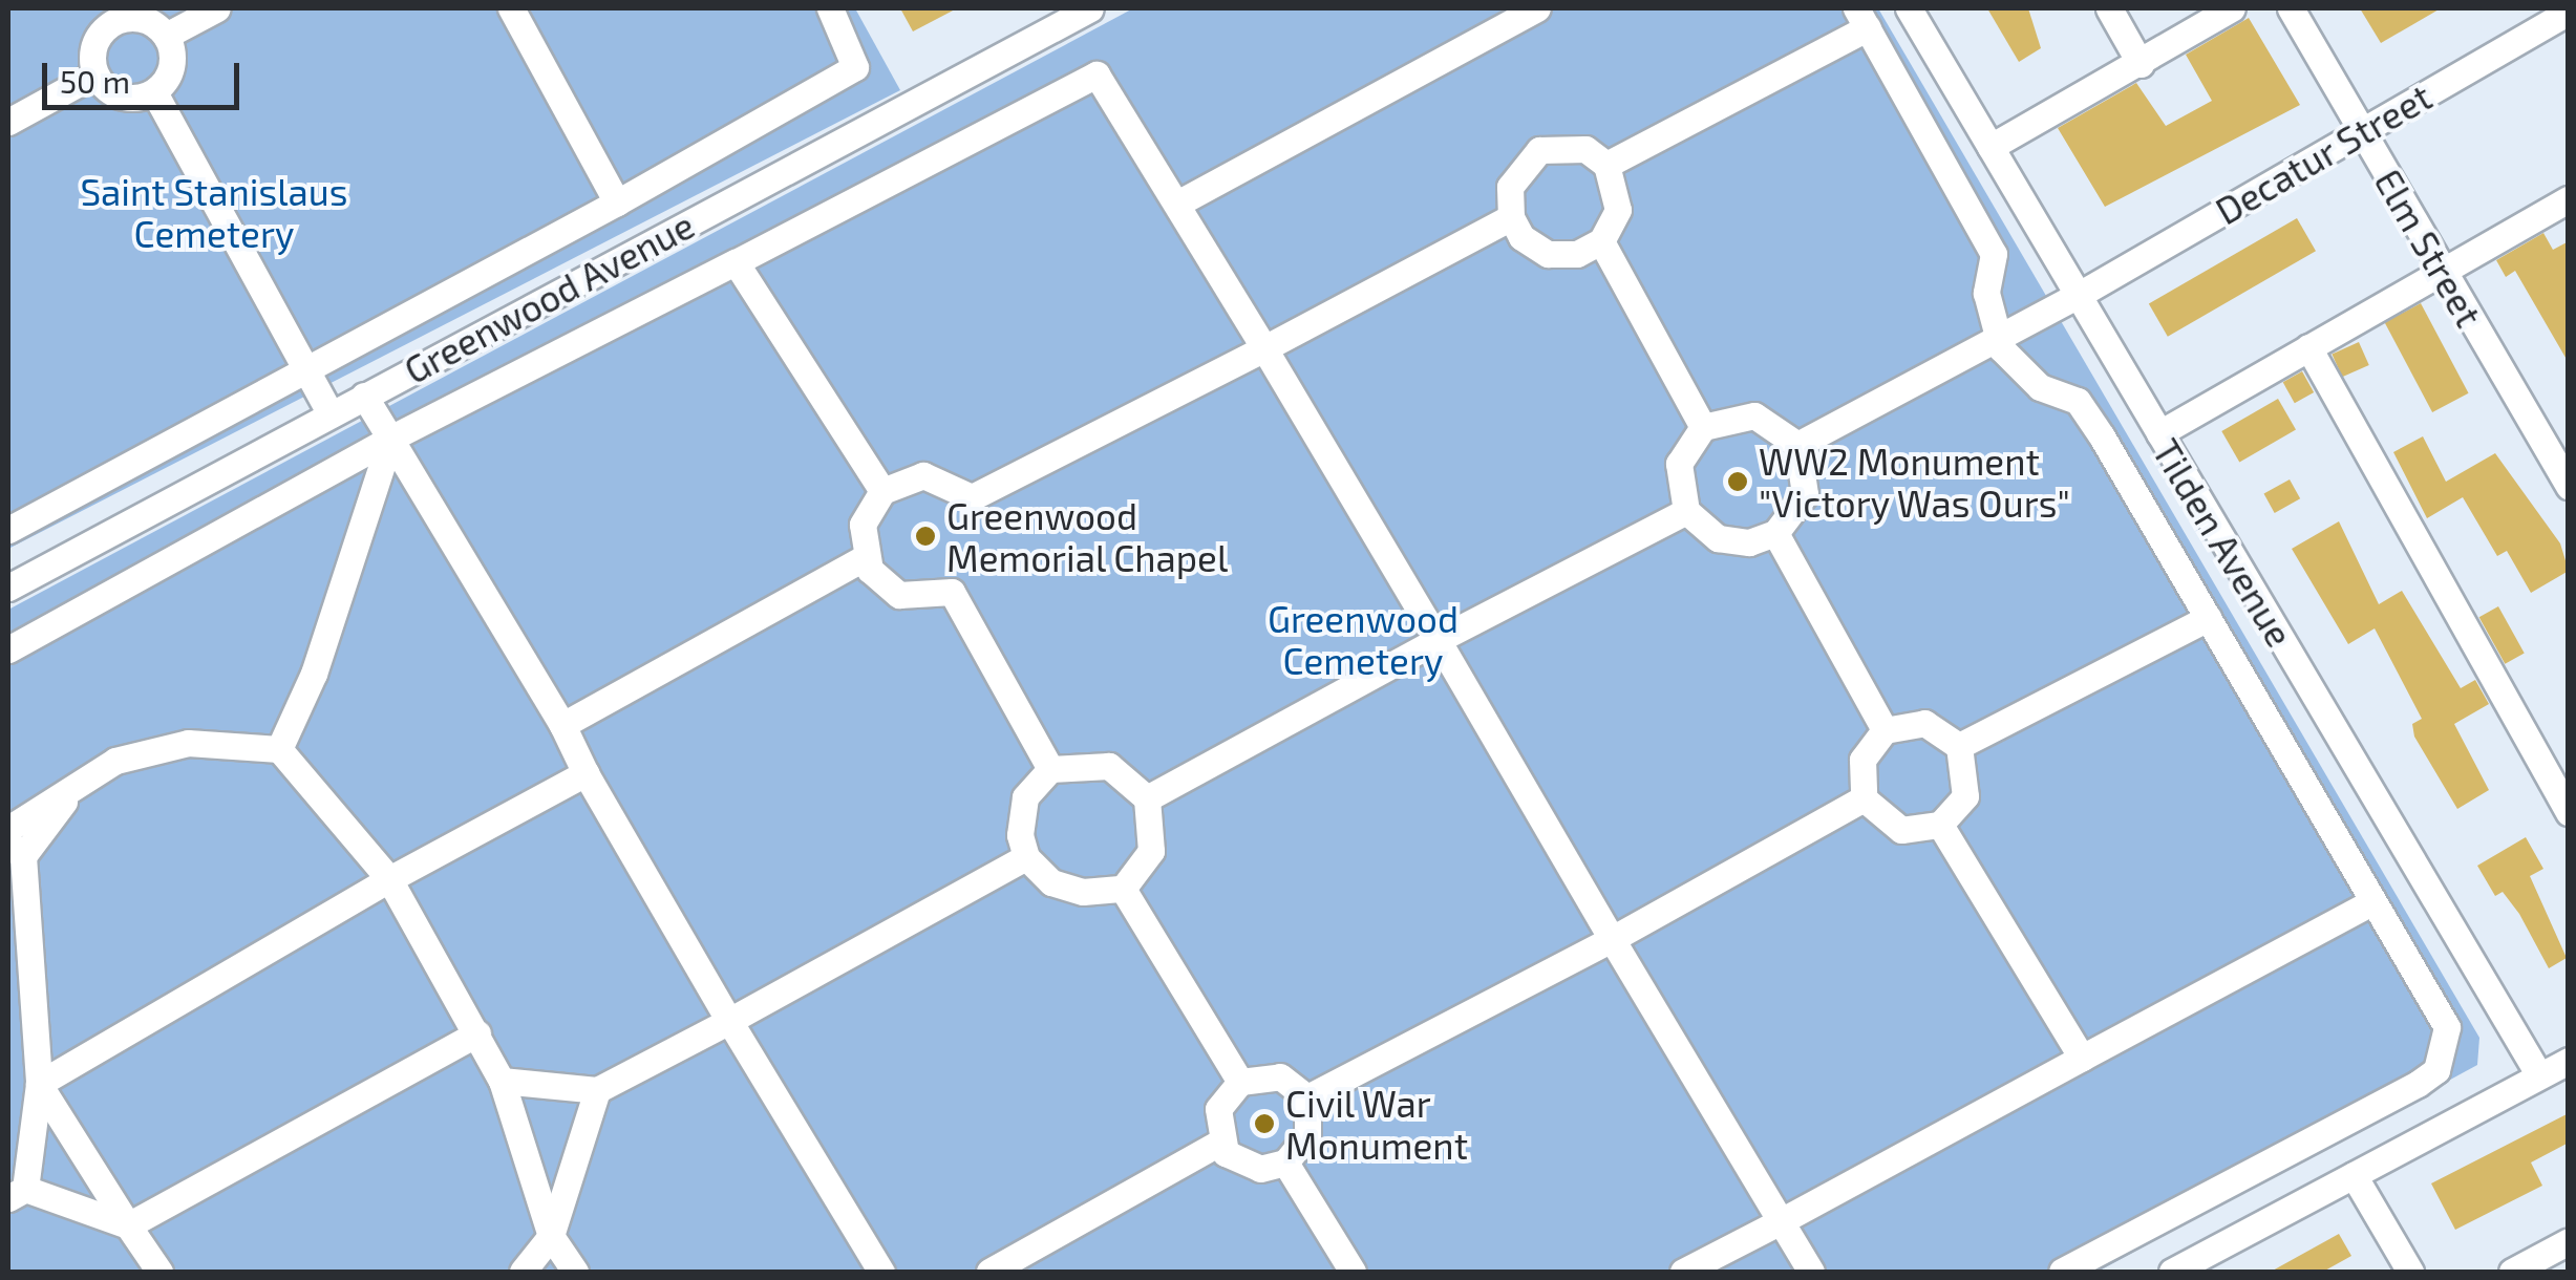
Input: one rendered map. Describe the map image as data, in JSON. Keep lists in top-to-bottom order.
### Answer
{
  "streets": {
    "street": [
      "Decatur Street",
      "Elm Street",
      "Greenwood Avenue",
      "Tilden Avenue"
    ]
  },
  "crossings": [
    ["Decatur Street", "Elm Street"],
    ["Decatur Street", "Tilden Avenue"]
  ],
  "parks": ["Saint Stanislaus Cemetery", "Greenwood Cemetery"],
  "places": ["WW2 Monument \"Victory Was Ours\"", "Greenwood Memorial Chapel", "Civil War Monument"],
  "scale_bar": "50 m"
}
